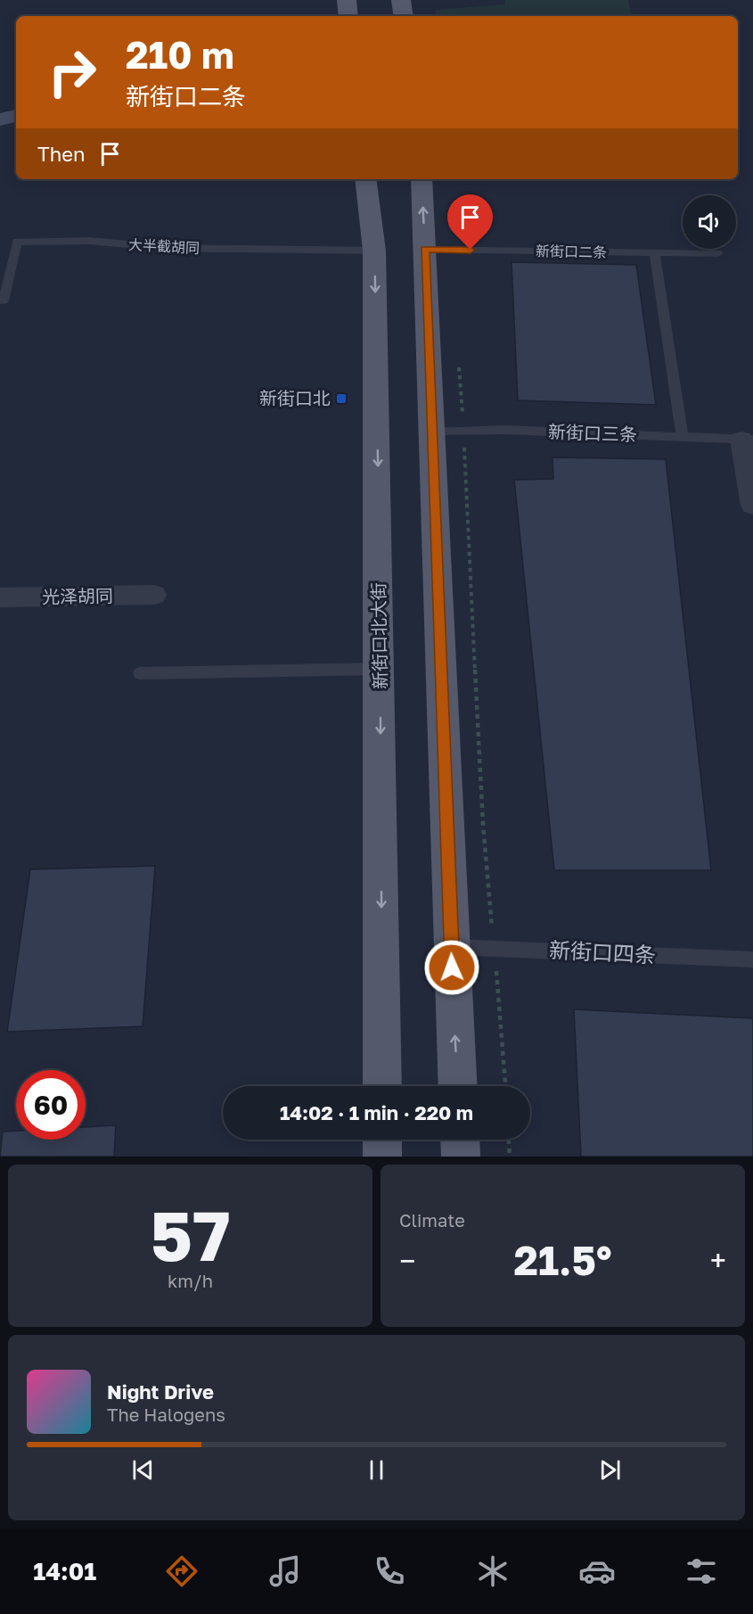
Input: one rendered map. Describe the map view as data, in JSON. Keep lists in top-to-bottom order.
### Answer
{
  "streets": {
    "main road": ["新街口北大街"],
    "street": ["光泽胡同"],
    "lane": [
      "大半截胡同",
      "新街口二条",
      "新街口三条",
      "新街口四条"
    ]
  },
  "crossings": [
    ["大半截胡同", "新街口北大街"]
  ],
  "places": {
    "transit": ["新街口北"]
  },
  "page": {
    "turn": ["210 m", "新街口二条"],
    "then": "Then",
    "limit": "60",
    "trip": "14:02 · 1 min · 220 m",
    "tile": [
      ["57", "km/h"],
      "Climate"
    ],
    "heat": ["−", "21.5°", "+"],
    "song": ["Night Drive", "The Halogens"],
    "tabs": "14:01"
  }
}
